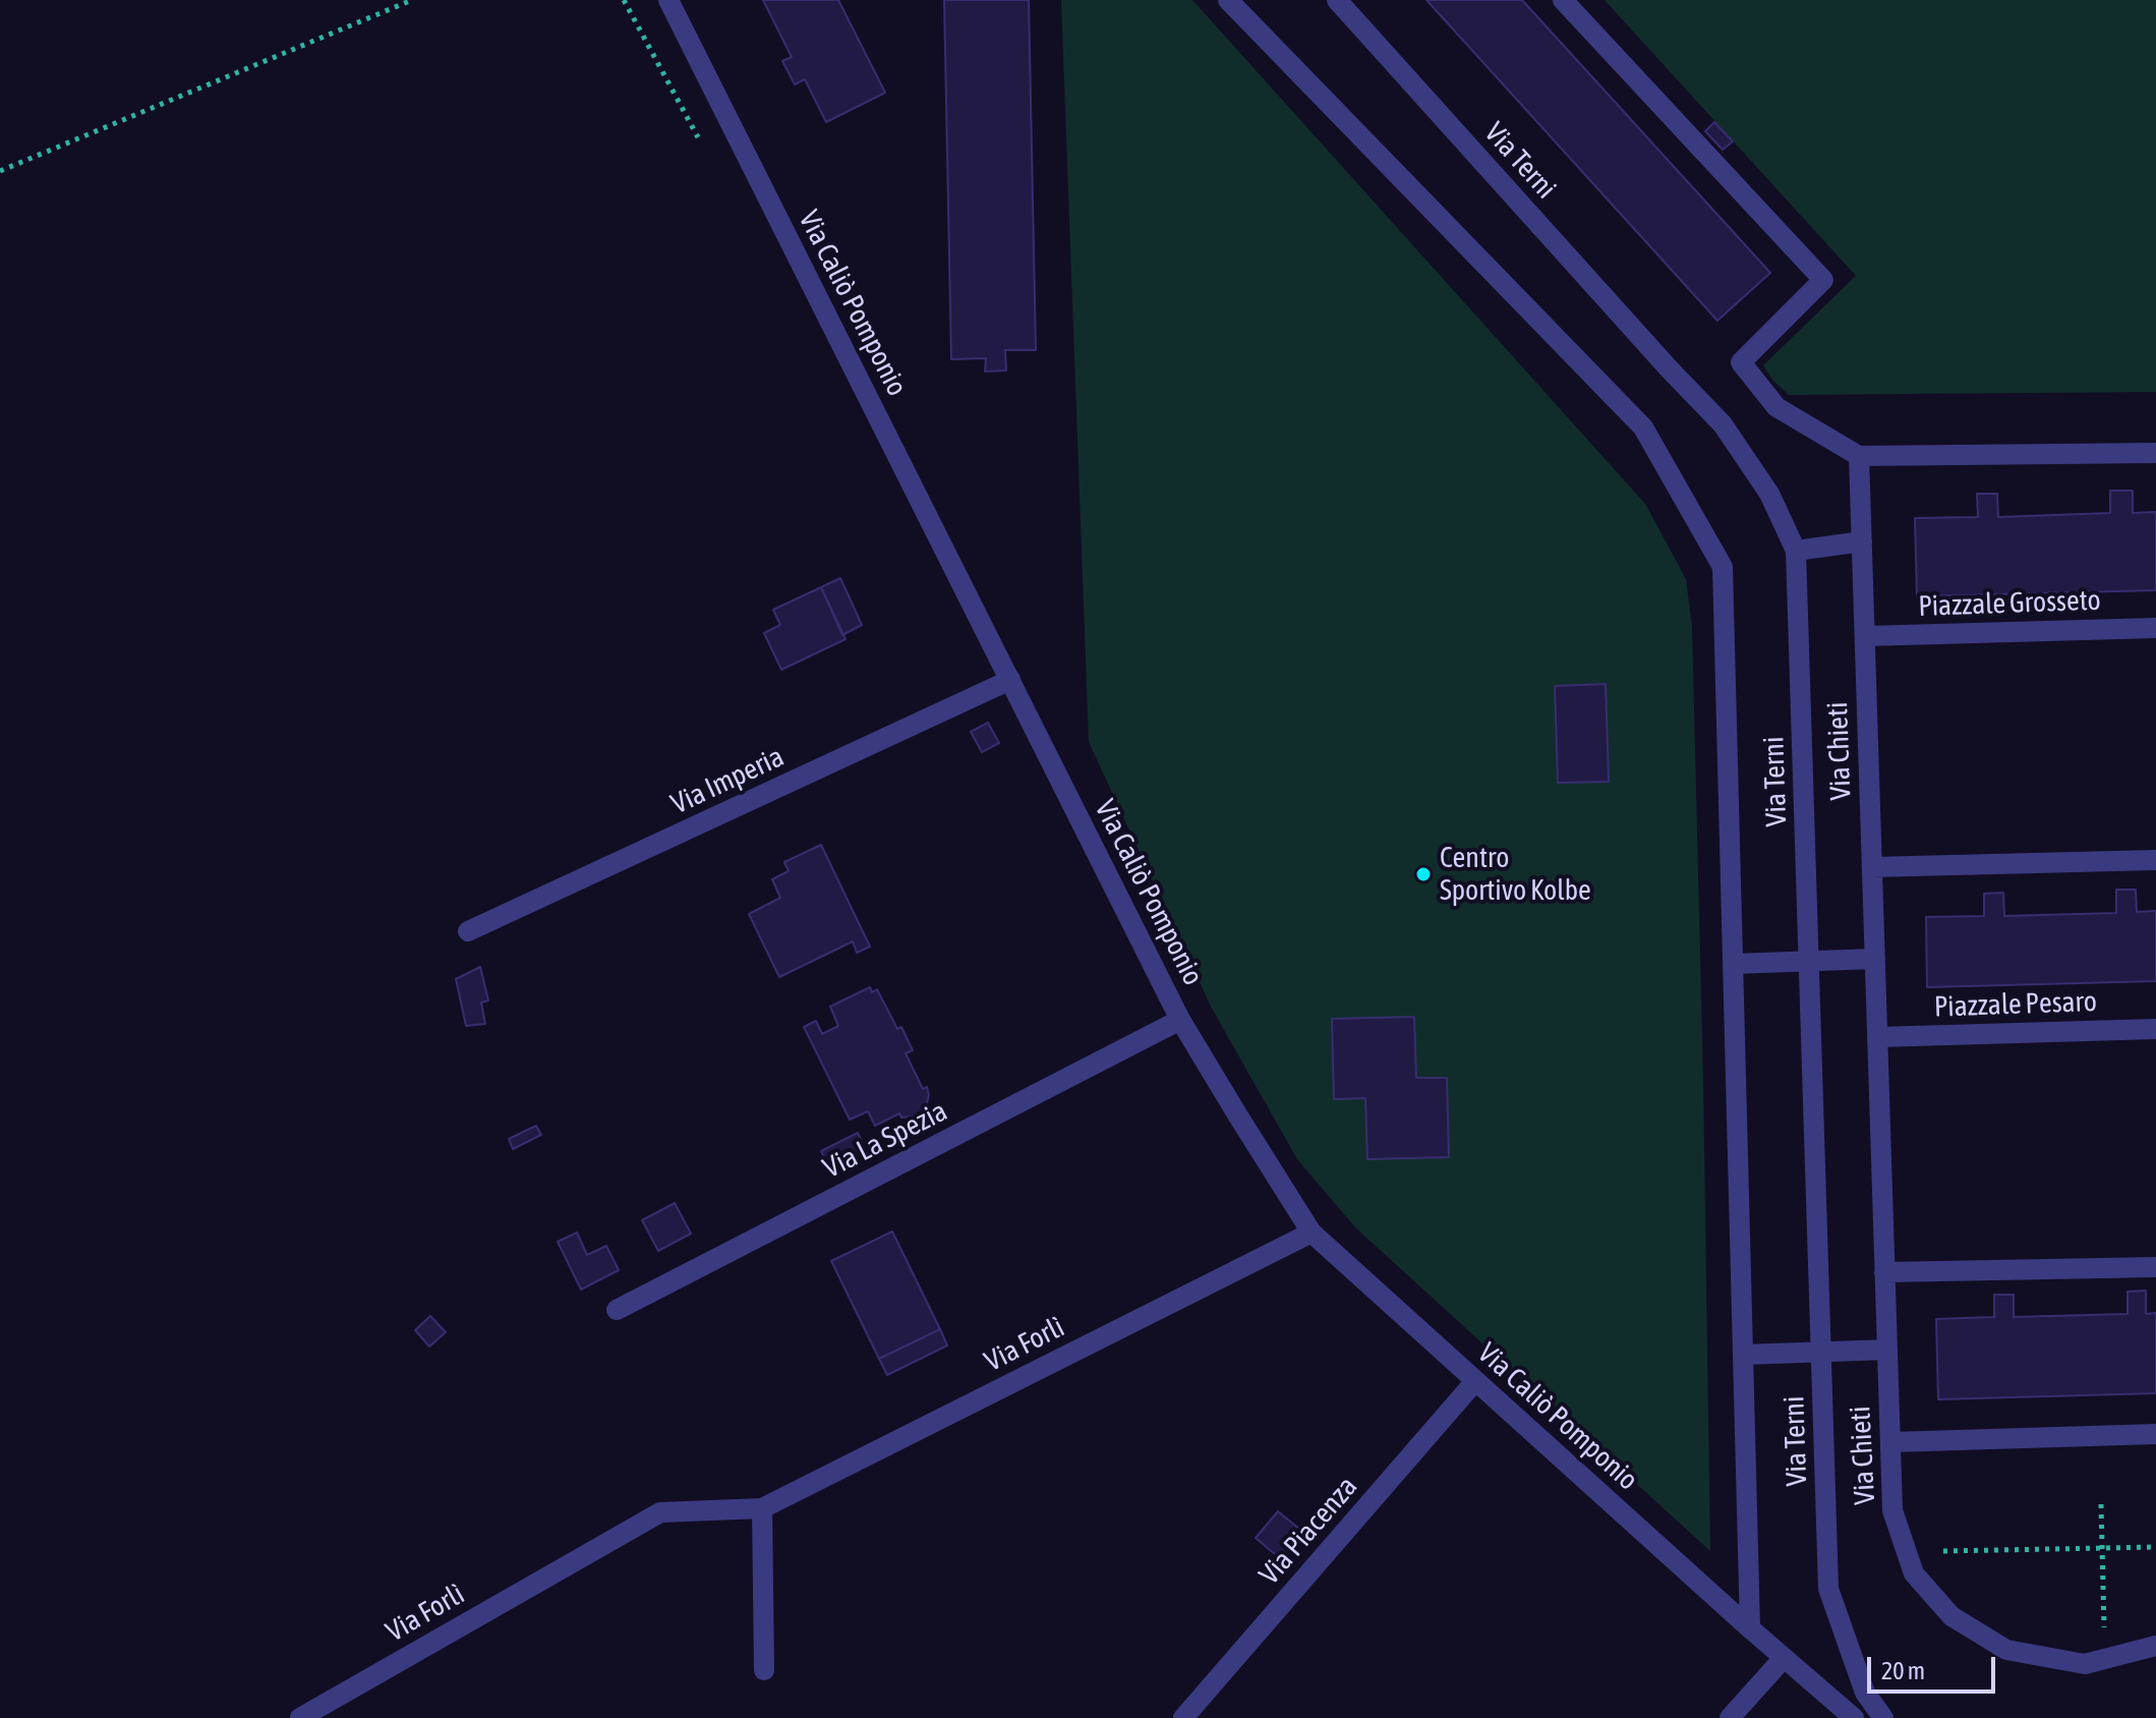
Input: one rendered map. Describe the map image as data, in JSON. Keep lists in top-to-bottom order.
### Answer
{
  "streets": {
    "street": [
      "Via Terni",
      "Via Caliò Pomponio",
      "Piazzale Grosseto",
      "Via Chieti",
      "Via Imperia",
      "Piazzale Pesaro",
      "Via La Spezia",
      "Via Forlì",
      "Via Piacenza"
    ]
  },
  "crossings": [
    ["Via Terni", "Via Caliò Pomponio"],
    ["Via Caliò Pomponio", "Via Imperia"],
    ["Via Caliò Pomponio", "Via La Spezia"],
    ["Via Caliò Pomponio", "Via Forlì"],
    ["Via Caliò Pomponio", "Via Piacenza"],
    ["Piazzale Grosseto", "Via Chieti"],
    ["Via Chieti", "Piazzale Pesaro"]
  ],
  "places": ["Centro Sportivo Kolbe"],
  "scale_bar": "20 m"
}
